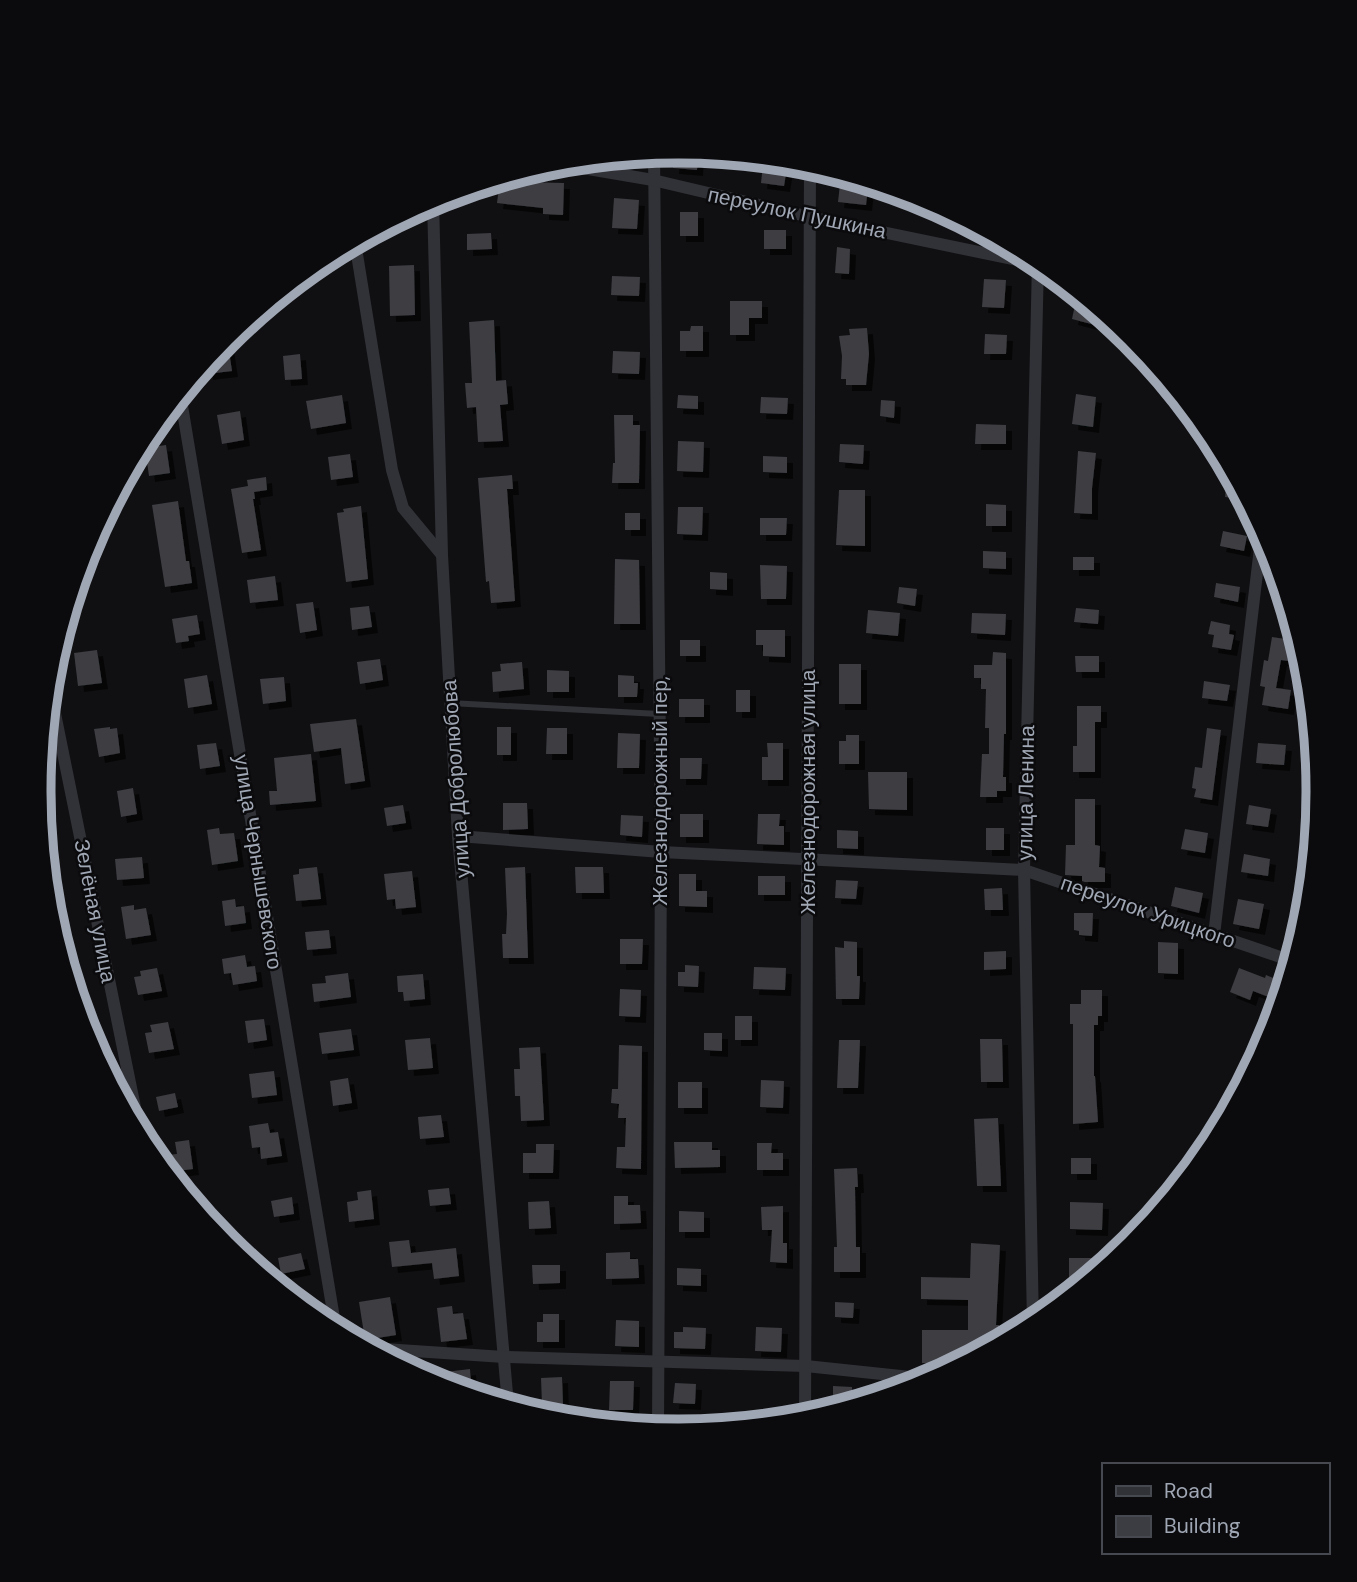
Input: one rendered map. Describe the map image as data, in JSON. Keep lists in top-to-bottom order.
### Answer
{
  "streets": {
    "street": [
      "переулок Пушкина",
      "улица Добролюбова",
      "Железнодорожный пер,",
      "Железнодорожная улица",
      "улица Ленина",
      "улица Чернышевского",
      "Зелёная улица",
      "переулок Урицкого"
    ]
  },
  "crossings": [
    ["переулок Пушкина", "Железнодорожный пер,"],
    ["переулок Пушкина", "Железнодорожная улица"],
    ["улица Добролюбова", "переулок Урицкого"],
    ["Железнодорожный пер,", "переулок Урицкого"],
    ["Железнодорожная улица", "переулок Урицкого"],
    ["улица Ленина", "переулок Урицкого"]
  ],
  "legend": ["Road", "Building"]
}
